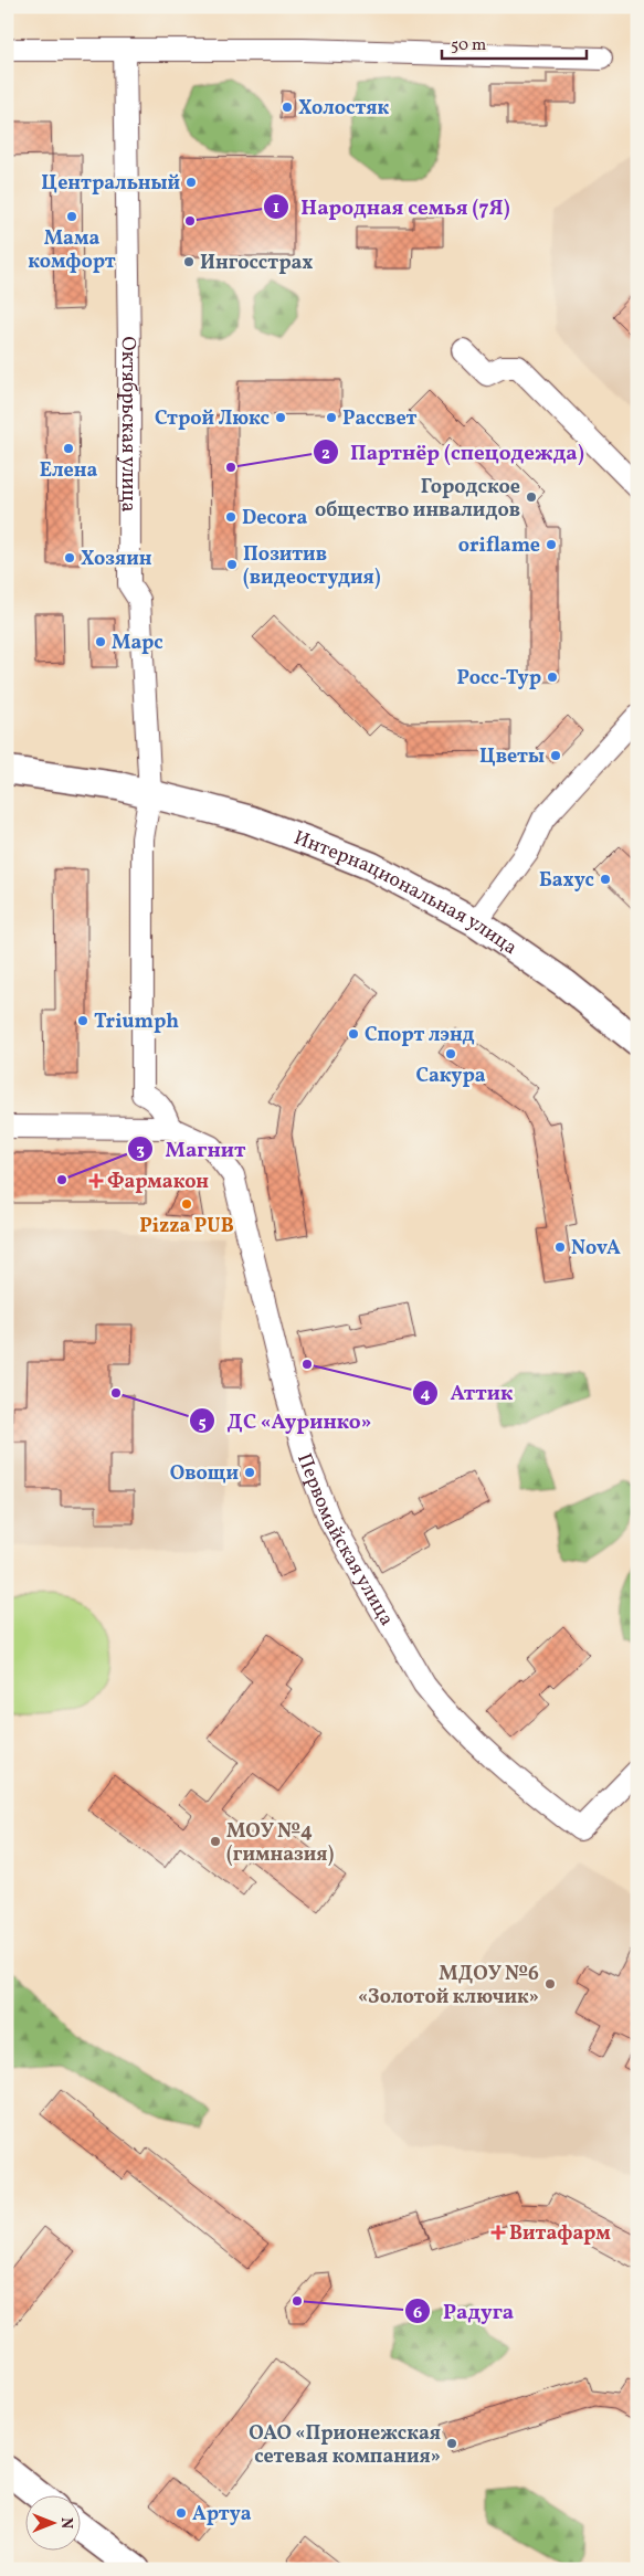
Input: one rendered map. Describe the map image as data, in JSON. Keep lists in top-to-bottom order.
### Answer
{
  "streets": {
    "main road": ["Интернациональная улица"],
    "street": ["Октябрьская улица", "Первомайская улица"]
  },
  "crossings": [
    ["Октябрьская улица", "Интернациональная улица"]
  ],
  "places": {
    "other": [
      "Холостяк",
      "Центральный",
      "Мама комфорт",
      "Народная семья (7Я)",
      "Ингосстрах",
      "Строй Люкс",
      "Рассвет",
      "Елена",
      "Партнёр (спецодежда)",
      "Городское общество инвалидов",
      "Decora",
      "oriflame",
      "Хозяин",
      "Позитив (видеостудия)",
      "Марс",
      "Росс-Тур",
      "Цветы",
      "Бахус",
      "Triumph",
      "Спорт лэнд",
      "Сакура",
      "Магнит",
      "Pizza PUB",
      "NovA",
      "Аттик",
      "ДС «Ауринко»",
      "Овощи",
      "МОУ №4 (гимназия)",
      "МДОУ №6 «Золотой ключик»",
      "Радуга",
      "ОАО «Прионежская сетевая компания»",
      "Артуа"
    ],
    "health": ["Фармакон", "Витафарм"]
  },
  "scale_bar": "50 m",
  "north": "right"
}
